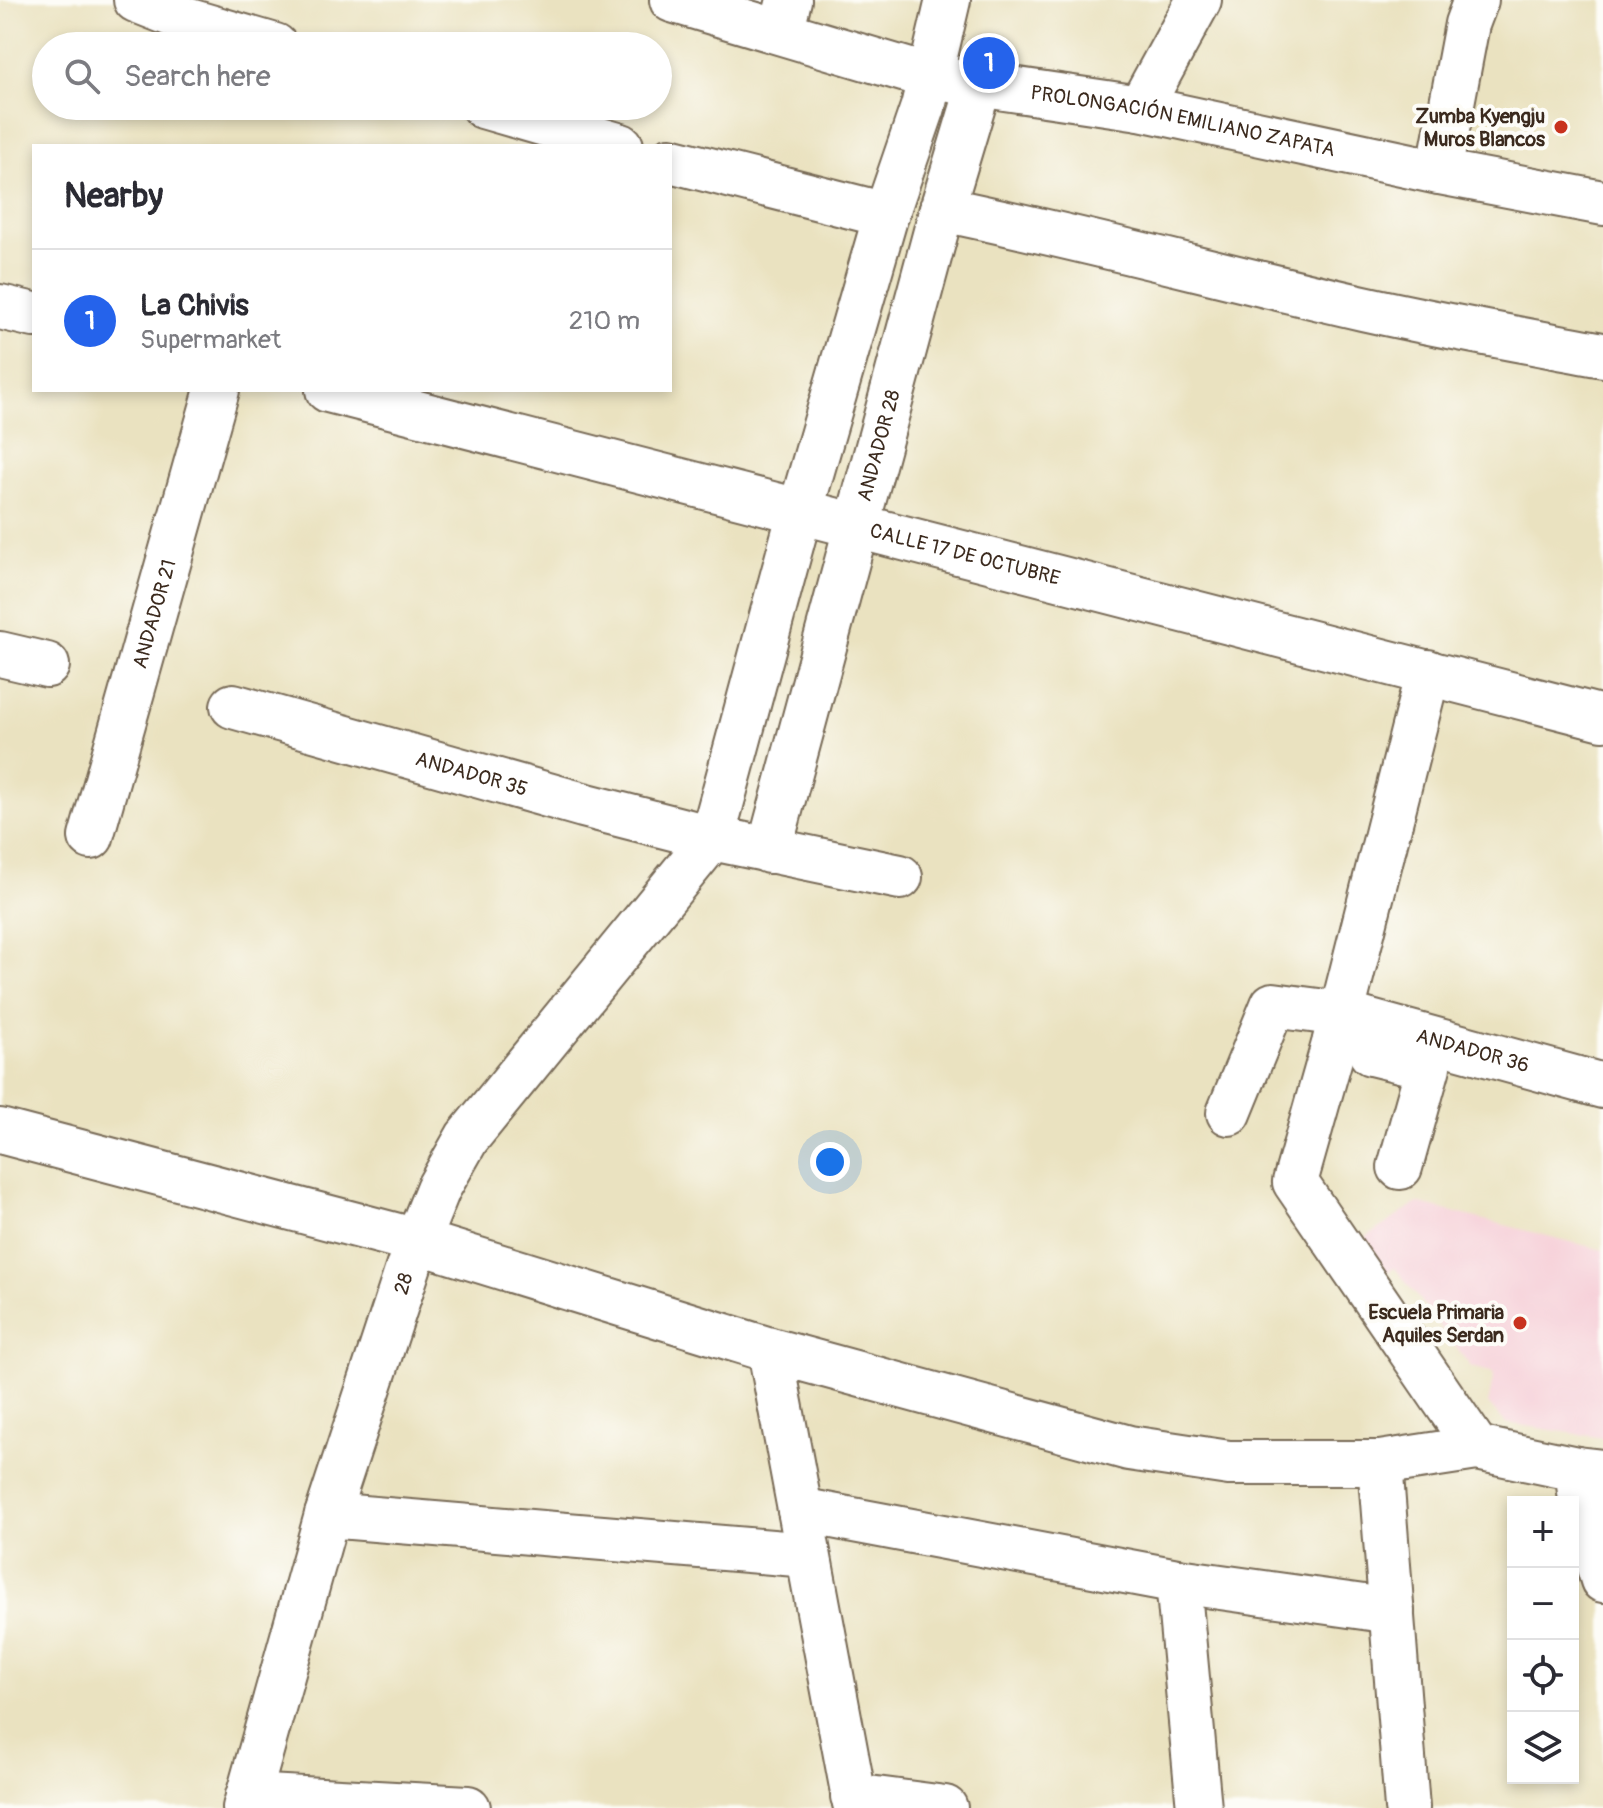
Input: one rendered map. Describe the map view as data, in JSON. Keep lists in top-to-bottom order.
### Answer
{
  "streets": {
    "street": [
      "PROLONGACIÓN EMILIANO ZAPATA",
      "ANDADOR 28",
      "CALLE 17 DE OCTUBRE",
      "ANDADOR 21",
      "ANDADOR 35",
      "ANDADOR 36",
      "28"
    ]
  },
  "crossings": [
    ["PROLONGACIÓN EMILIANO ZAPATA", "ANDADOR 28"],
    ["ANDADOR 28", "CALLE 17 DE OCTUBRE"],
    ["ANDADOR 28", "ANDADOR 35"],
    ["ANDADOR 35", "28"]
  ],
  "places": ["Zumba Kyengju Muros Blancos", "Escuela Primaria Aquiles Serdan"],
  "page": {
    "search": "Search here",
    "pins": "1",
    "heading": "Nearby",
    "list": [
      {
        "mark": "1",
        "name": "La Chivis",
        "note": "Supermarket",
        "value": "210 m"
      }
    ],
    "map_buttons": ["+", "−"]
  }
}
